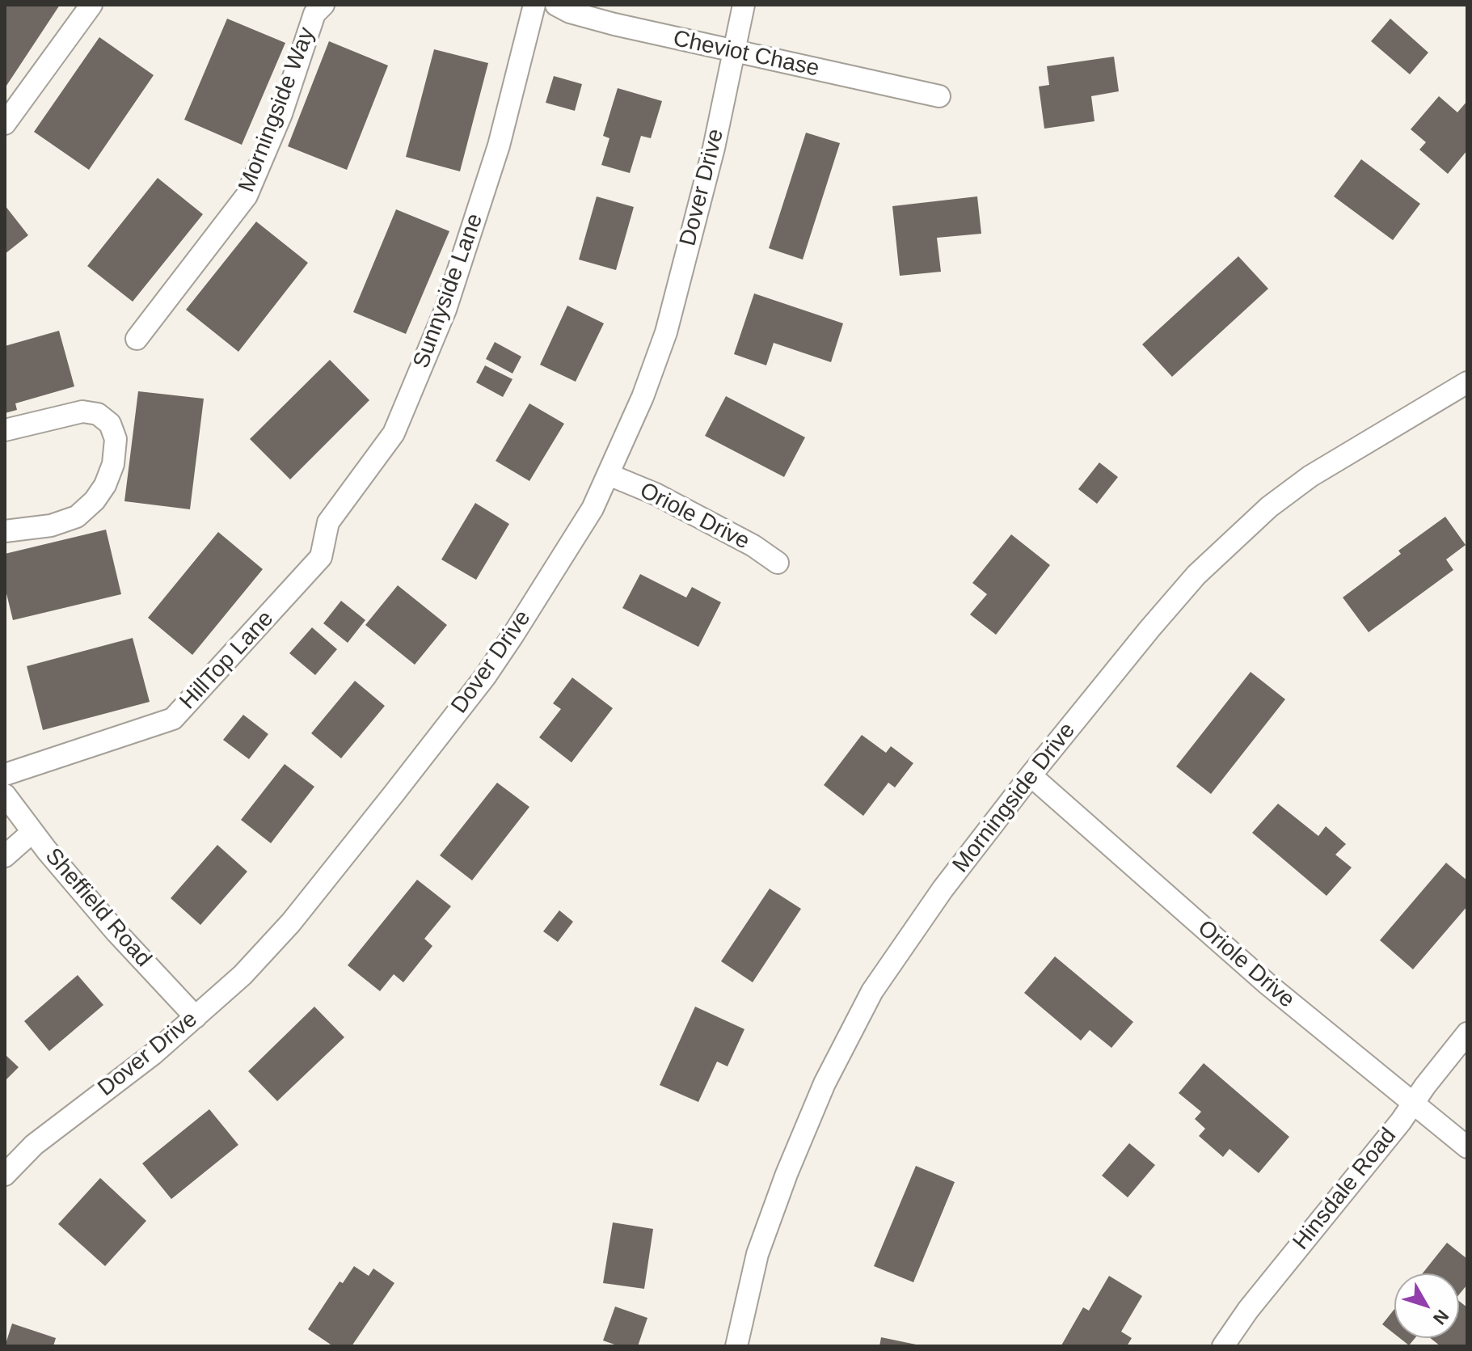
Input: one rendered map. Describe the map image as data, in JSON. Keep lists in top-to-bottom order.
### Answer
{
  "streets": {
    "street": [
      "Cheviot Chase",
      "Morningside Way",
      "Dover Drive",
      "Sunnyside Lane",
      "Oriole Drive",
      "HillTop Lane",
      "Morningside Drive",
      "Sheffield Road",
      "Hinsdale Road"
    ]
  },
  "crossings": [
    ["Cheviot Chase", "Dover Drive"],
    ["Dover Drive", "Oriole Drive"],
    ["Dover Drive", "Sheffield Road"],
    ["Sunnyside Lane", "HillTop Lane"],
    ["Oriole Drive", "Morningside Drive"],
    ["Oriole Drive", "Hinsdale Road"]
  ],
  "north": "bottom right"
}
